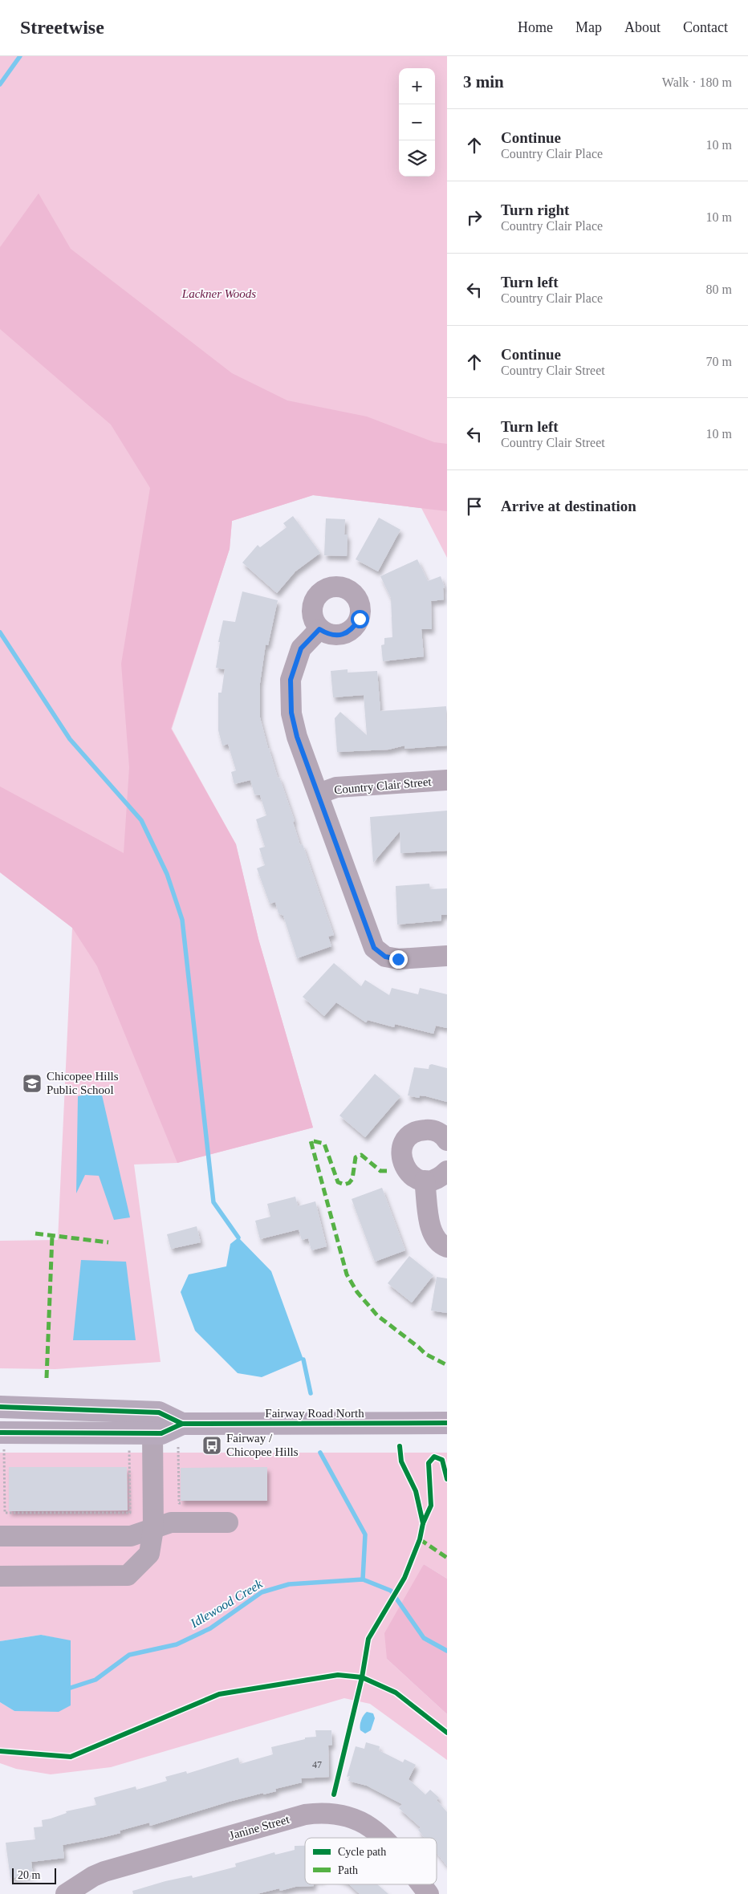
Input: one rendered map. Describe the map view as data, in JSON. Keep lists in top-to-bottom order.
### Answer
{
  "streets": {
    "main road": ["Fairway Road North"],
    "street": ["Country Clair Street", "Janine Street"]
  },
  "water": ["Idlewood Creek"],
  "parks": ["Lackner Woods"],
  "places": {
    "school or university": ["Chicopee Hills Public School"],
    "bus stop": ["Fairway / Chicopee Hills"]
  },
  "house_numbers": ["47"],
  "legend": ["Cycle path", "Path"],
  "scale_bar": "20 m",
  "page": {
    "header": "Streetwise",
    "nav": [
      "Home",
      "Map",
      "About",
      "Contact"
    ],
    "heading": ["3 min", "Walk · 180 m"],
    "map_buttons": ["+", "−"],
    "list": [
      ["Continue", "Country Clair Place", "10 m"],
      ["Turn right", "Country Clair Place", "10 m"],
      ["Turn left", "Country Clair Place", "80 m"],
      ["Continue", "Country Clair Street", "70 m"],
      ["Turn left", "Country Clair Street", "10 m"],
      "Arrive at destination"
    ],
    "scale": "20 m"
  }
}
